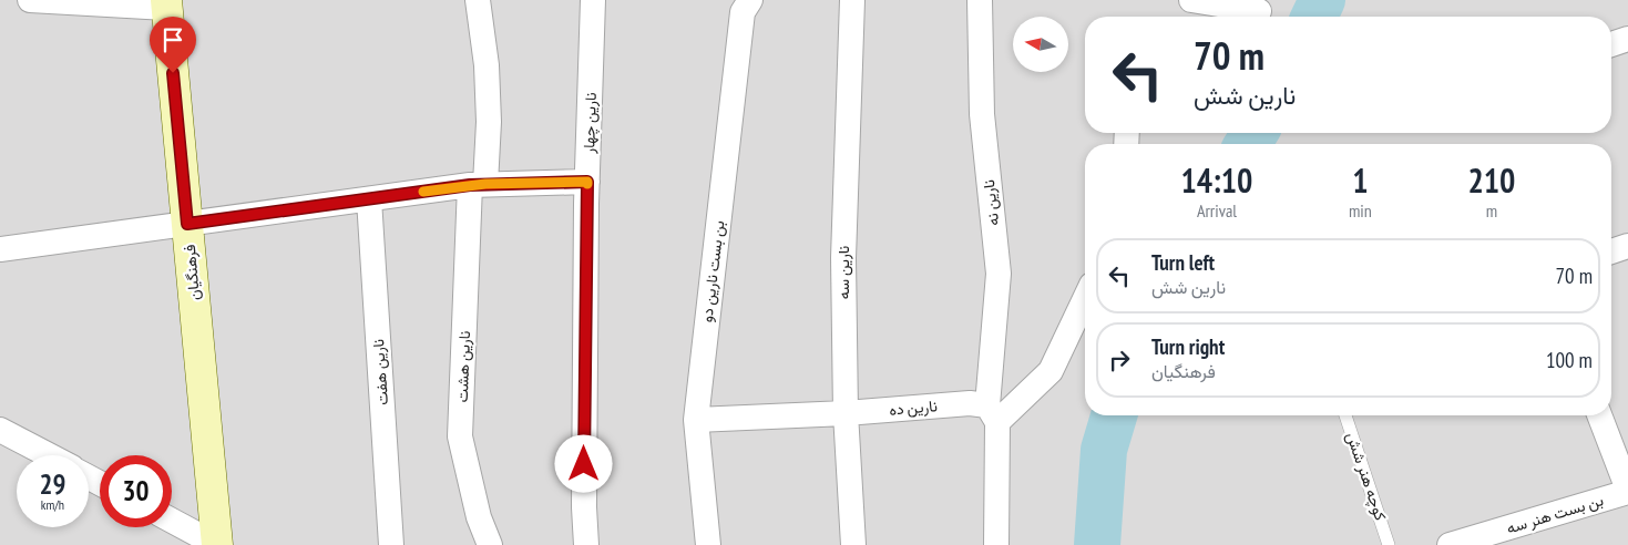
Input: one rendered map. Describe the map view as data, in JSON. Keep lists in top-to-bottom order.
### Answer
{
  "streets": {
    "main road": ["فرهنگیان"],
    "street": [
      "نارین چهار",
      "نارین نه",
      "بن بست نارین دو",
      "نارین سه",
      "نارین هشت",
      "نارین هفت",
      "نارین ده",
      "بن بست هنر سه"
    ],
    "lane": ["کوچه هنر شش"]
  },
  "crossings": [
    ["نارین نه", "نارین ده"],
    ["بن بست نارین دو", "نارین ده"],
    ["نارین سه", "نارین ده"]
  ],
  "north": "left",
  "page": {
    "turn": ["70 m", "نارین شش"],
    "eta": [
      "14:10",
      "Arrival",
      "1",
      "min",
      "210",
      "m"
    ],
    "list": [
      {
        "name": "Turn left",
        "note": "نارین شش",
        "value": "70 m"
      },
      {
        "name": "Turn right",
        "note": "فرهنگیان",
        "value": "100 m"
      }
    ],
    "speed": "29 km/h",
    "limit": "30"
  }
}
